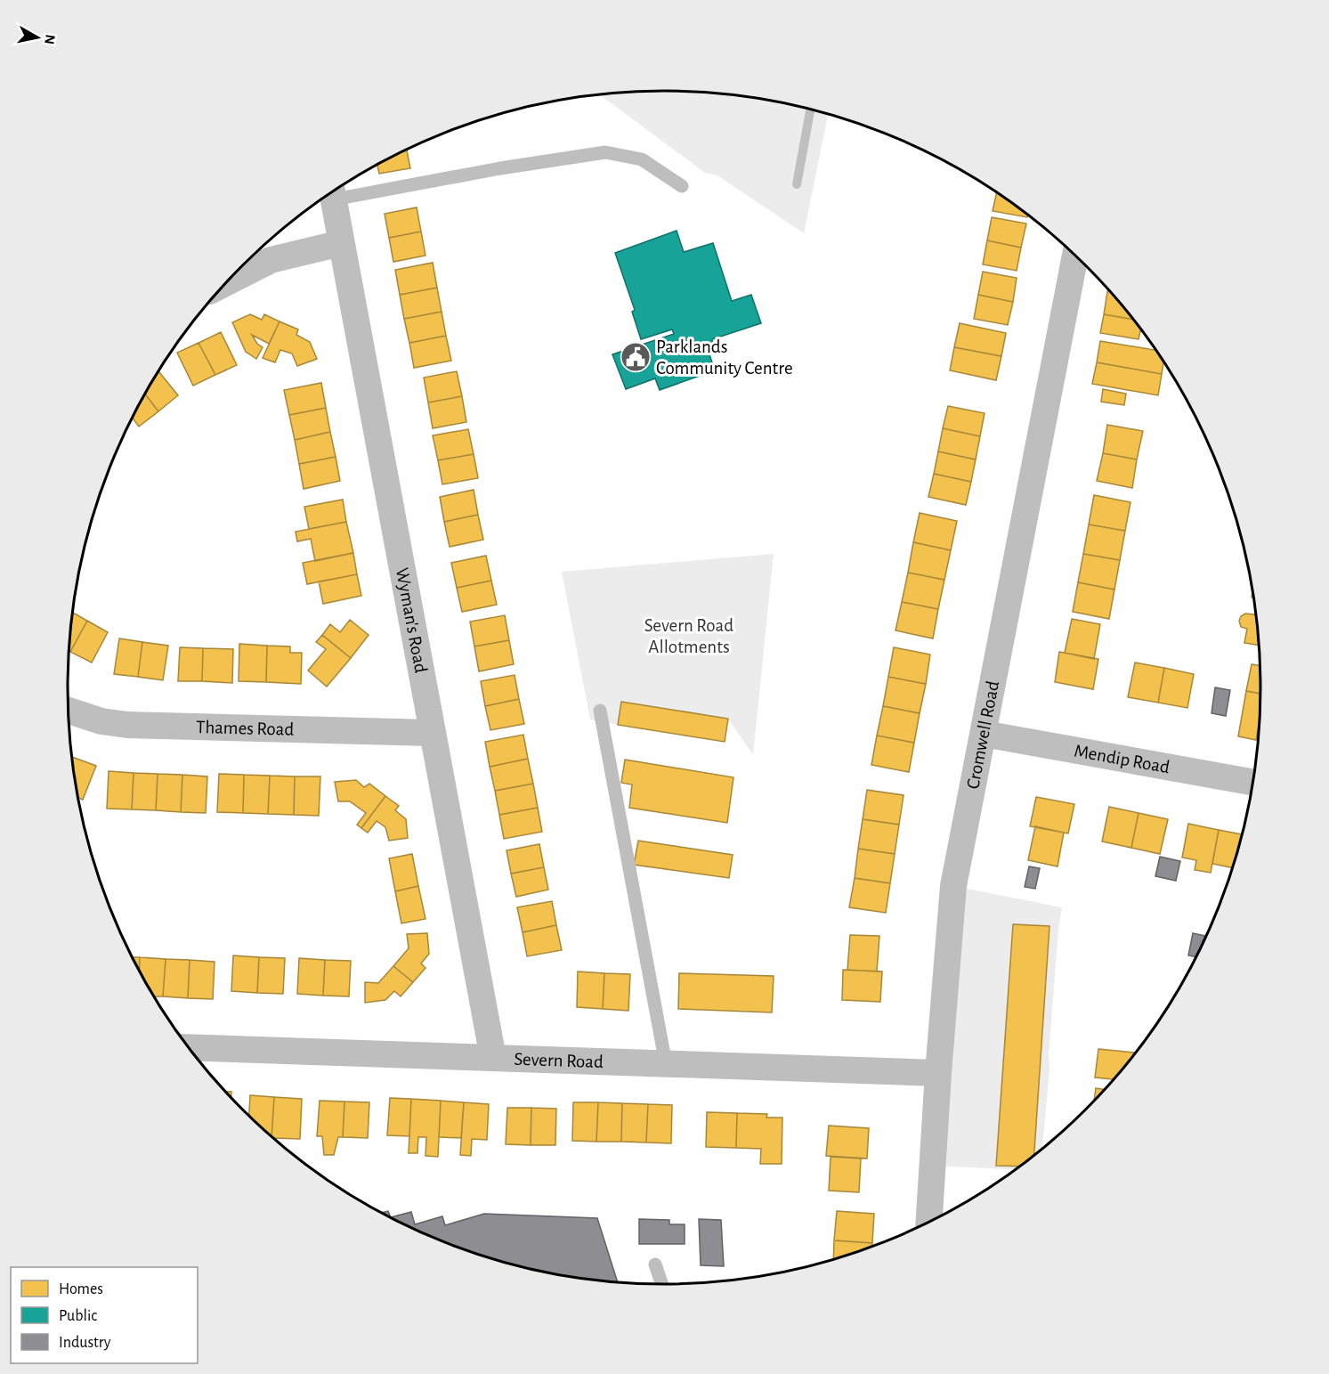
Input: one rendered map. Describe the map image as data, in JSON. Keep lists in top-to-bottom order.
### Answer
{
  "streets": {
    "street": [
      "Wyman's Road",
      "Thames Road",
      "Cromwell Road",
      "Mendip Road",
      "Severn Road"
    ]
  },
  "crossings": [
    ["Wyman's Road", "Thames Road"],
    ["Wyman's Road", "Severn Road"],
    ["Cromwell Road", "Mendip Road"],
    ["Cromwell Road", "Severn Road"]
  ],
  "parks": ["Severn Road Allotments"],
  "places": {
    "public building": ["Parklands Community Centre"]
  },
  "legend": ["Homes", "Public", "Industry"],
  "north": "right"
}
